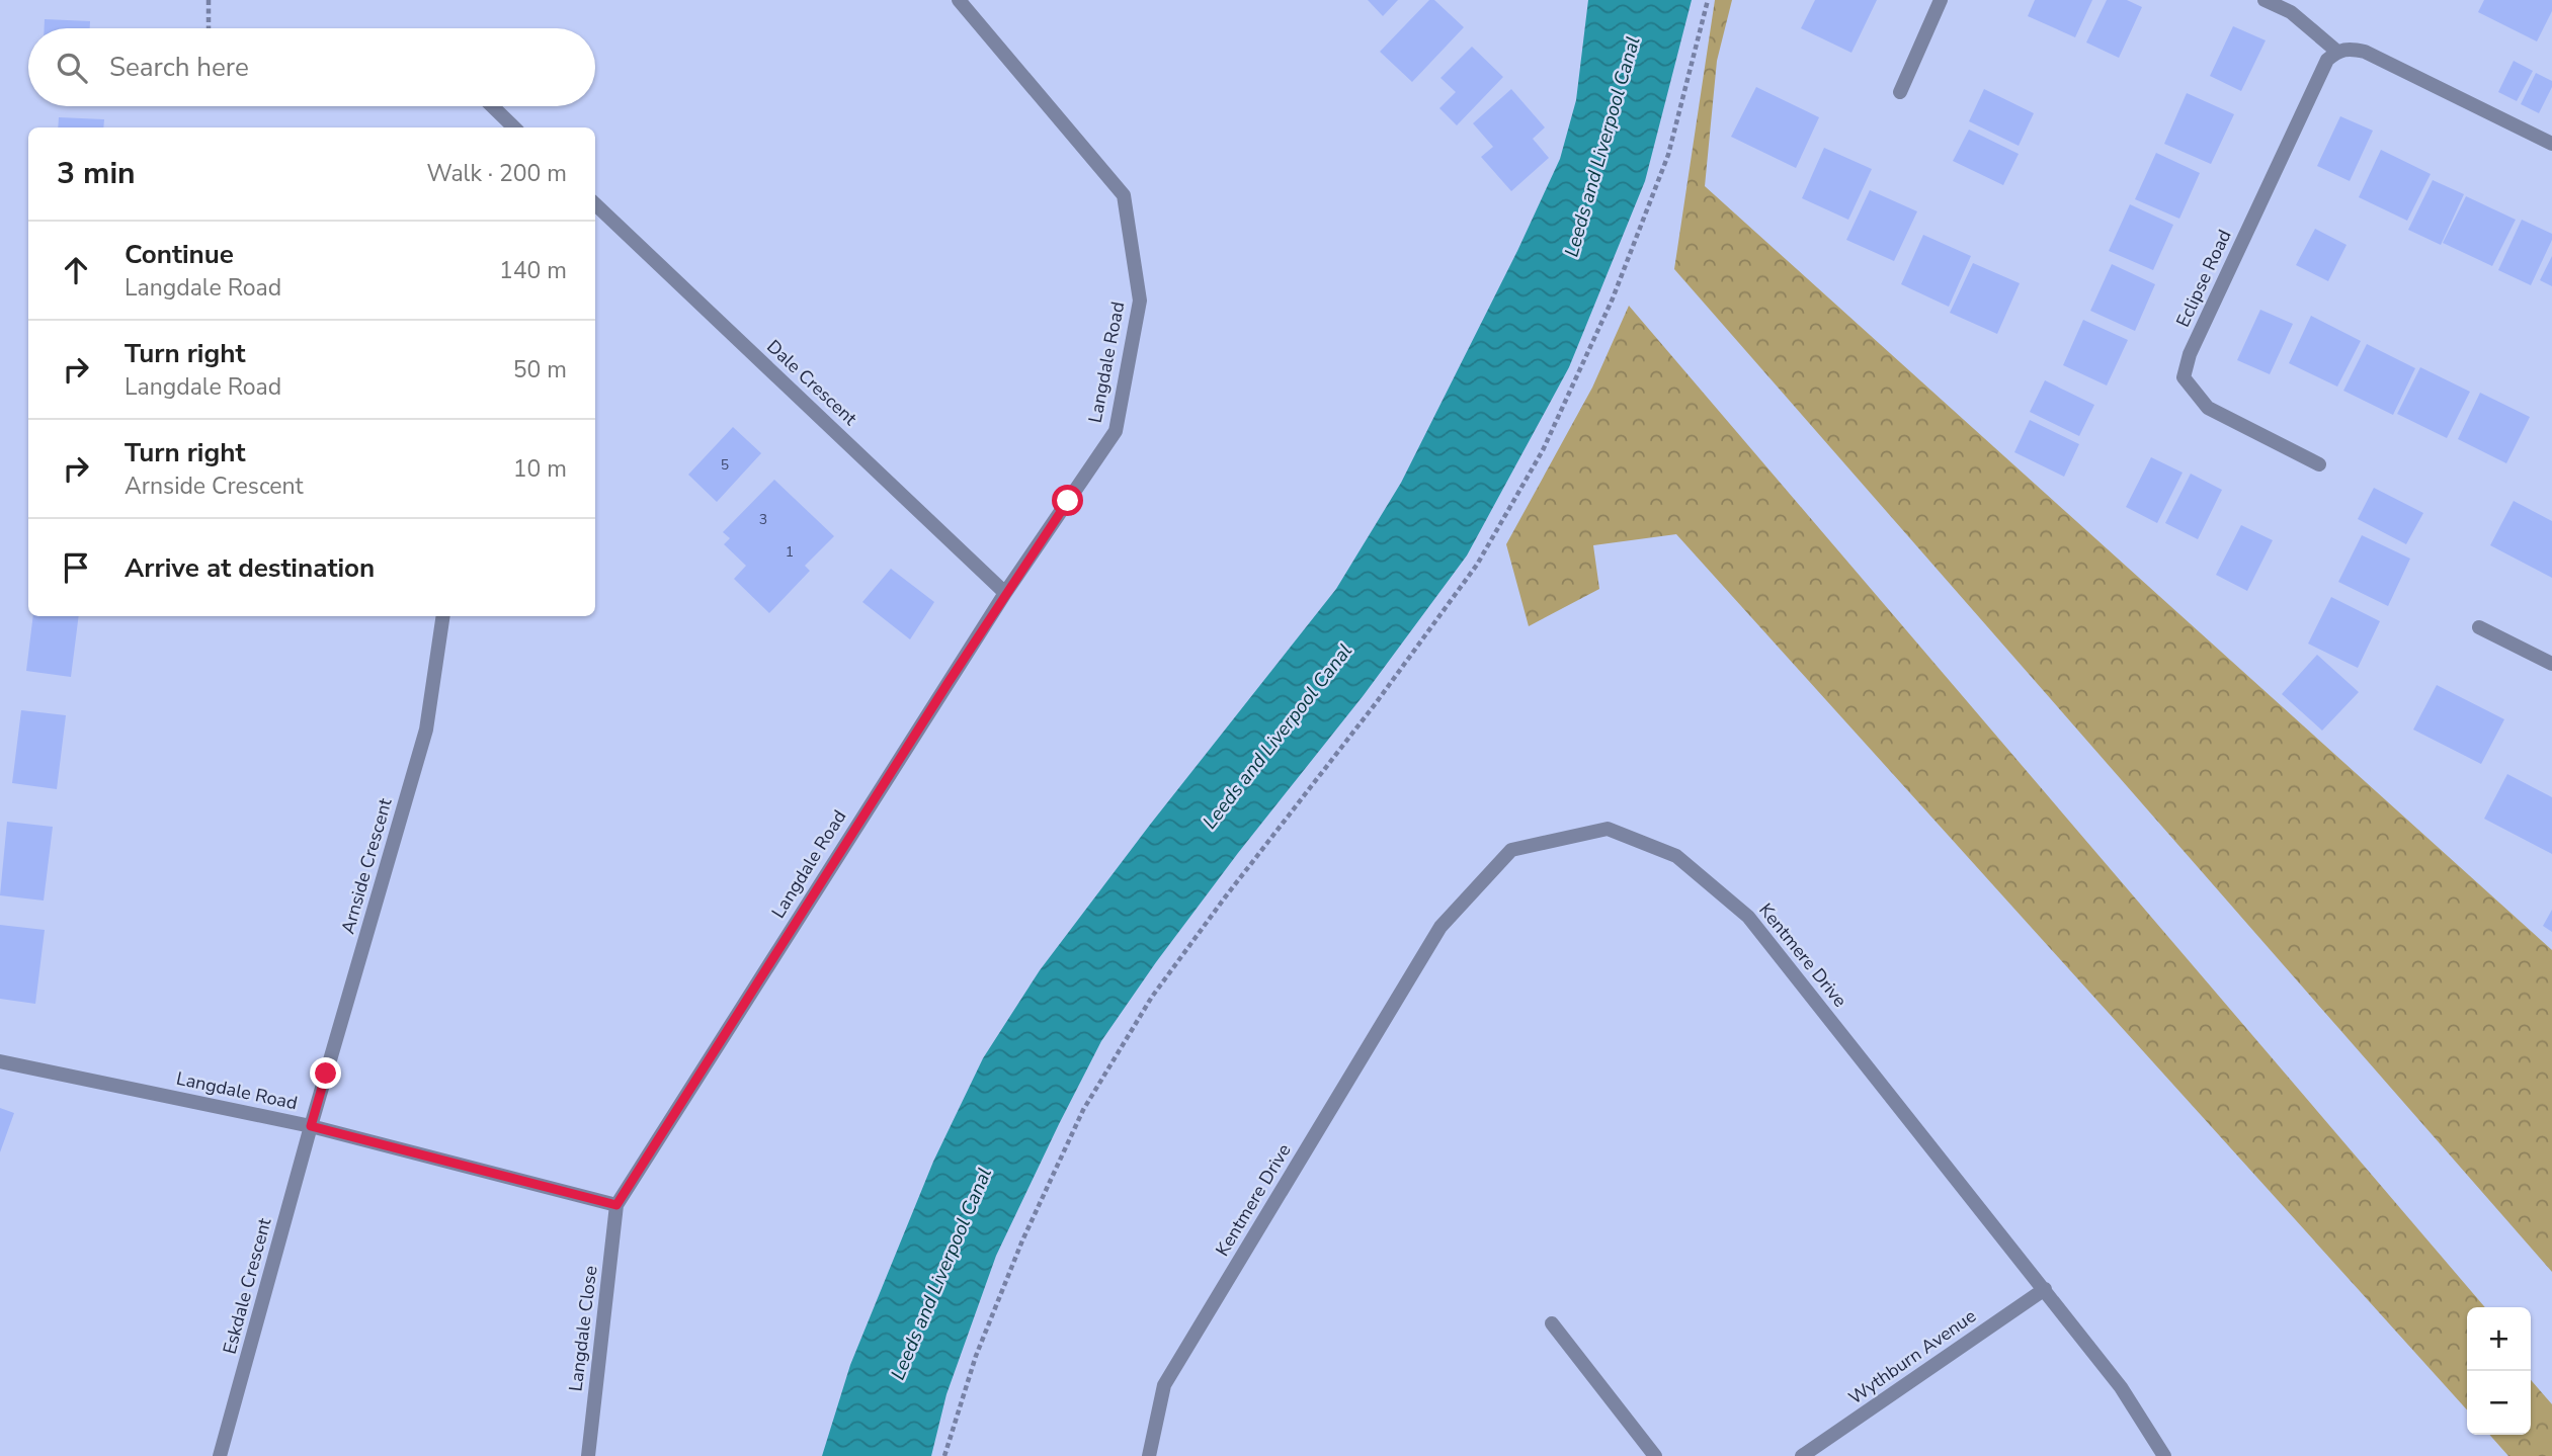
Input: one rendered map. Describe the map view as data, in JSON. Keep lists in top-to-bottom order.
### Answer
{
  "streets": {
    "street": [
      "Eclipse Road",
      "Langdale Road",
      "Dale Crescent",
      "Arnside Crescent",
      "Kentmere Drive",
      "Eskdale Crescent",
      "Langdale Close",
      "Wythburn Avenue"
    ]
  },
  "crossings": [
    ["Langdale Road", "Dale Crescent"],
    ["Langdale Road", "Arnside Crescent"],
    ["Langdale Road", "Eskdale Crescent"],
    ["Langdale Road", "Langdale Close"],
    ["Arnside Crescent", "Eskdale Crescent"],
    ["Kentmere Drive", "Wythburn Avenue"]
  ],
  "water": ["Leeds and Liverpool Canal"],
  "house_numbers": ["5", "3", "1"],
  "page": {
    "search": "Search here",
    "heading": ["3 min", "Walk · 200 m"],
    "list": [
      ["Continue", "Langdale Road", "140 m"],
      ["Turn right", "Langdale Road", "50 m"],
      ["Turn right", "Arnside Crescent", "10 m"],
      "Arrive at destination"
    ],
    "map_buttons": ["+", "−"]
  }
}
